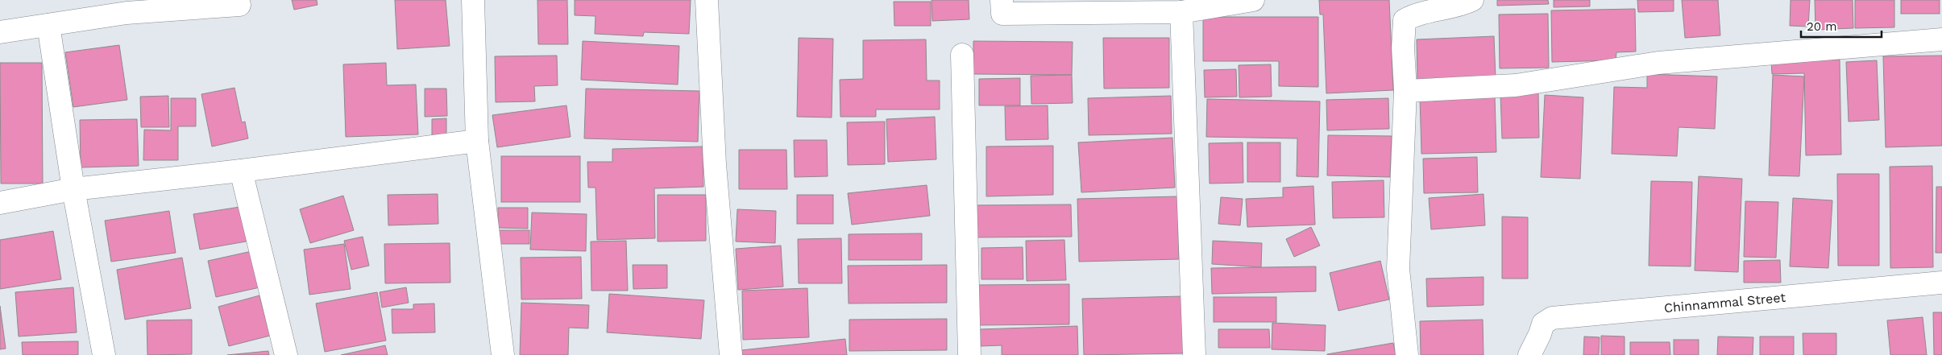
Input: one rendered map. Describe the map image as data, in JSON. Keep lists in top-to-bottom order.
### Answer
{
  "streets": {
    "street": ["Chinnammal Street"]
  },
  "scale_bar": "20 m"
}
